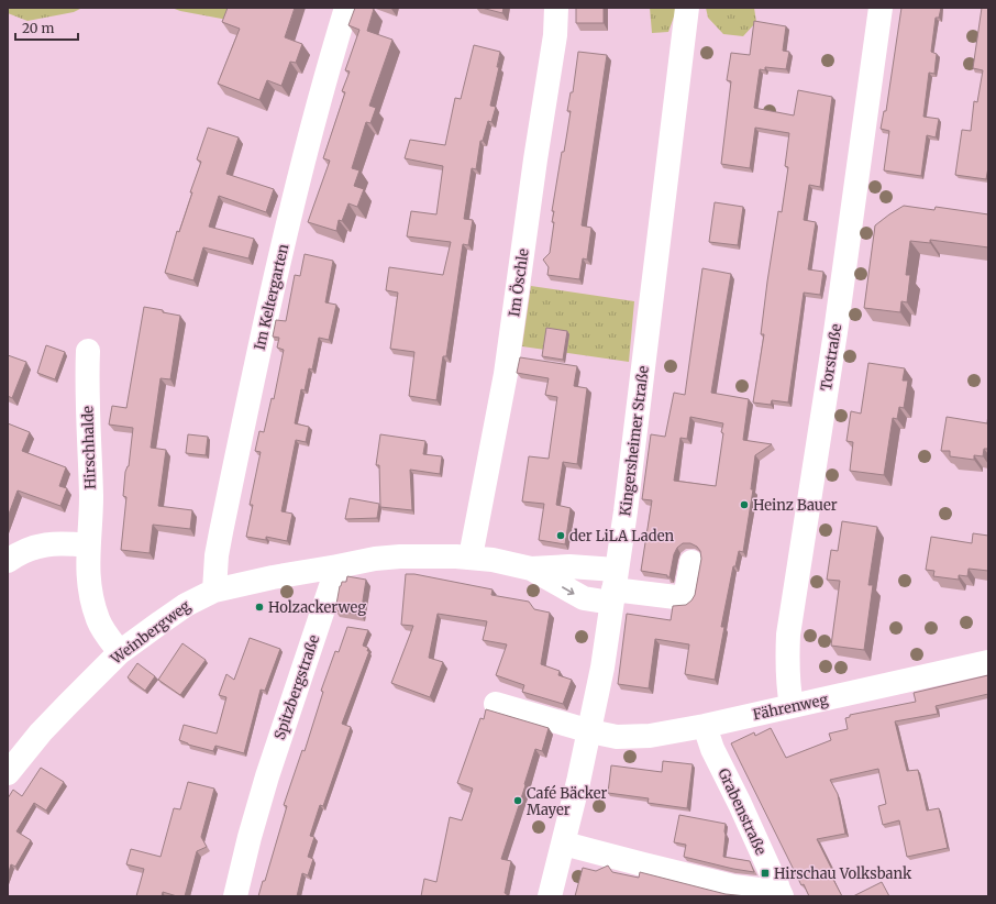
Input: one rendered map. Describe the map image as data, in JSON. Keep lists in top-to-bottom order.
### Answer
{
  "streets": {
    "street": [
      "Im Öschle",
      "Im Keltergarten",
      "Torstraße",
      "Kingersheimer Straße",
      "Hirschhalde",
      "Weinbergweg",
      "Spitzbergstraße",
      "Fährenweg",
      "Grabenstraße"
    ]
  },
  "crossings": [
    ["Im Keltergarten", "Weinbergweg"],
    ["Torstraße", "Fährenweg"],
    ["Kingersheimer Straße", "Fährenweg"],
    ["Hirschhalde", "Weinbergweg"],
    ["Weinbergweg", "Spitzbergstraße"],
    ["Fährenweg", "Grabenstraße"]
  ],
  "places": {
    "other": [
      "Heinz Bauer",
      "der LiLA Laden",
      "Holzackerweg",
      "Café Bäcker Mayer"
    ],
    "transit": ["Hirschau Volksbank"]
  },
  "scale_bar": "20 m"
}
